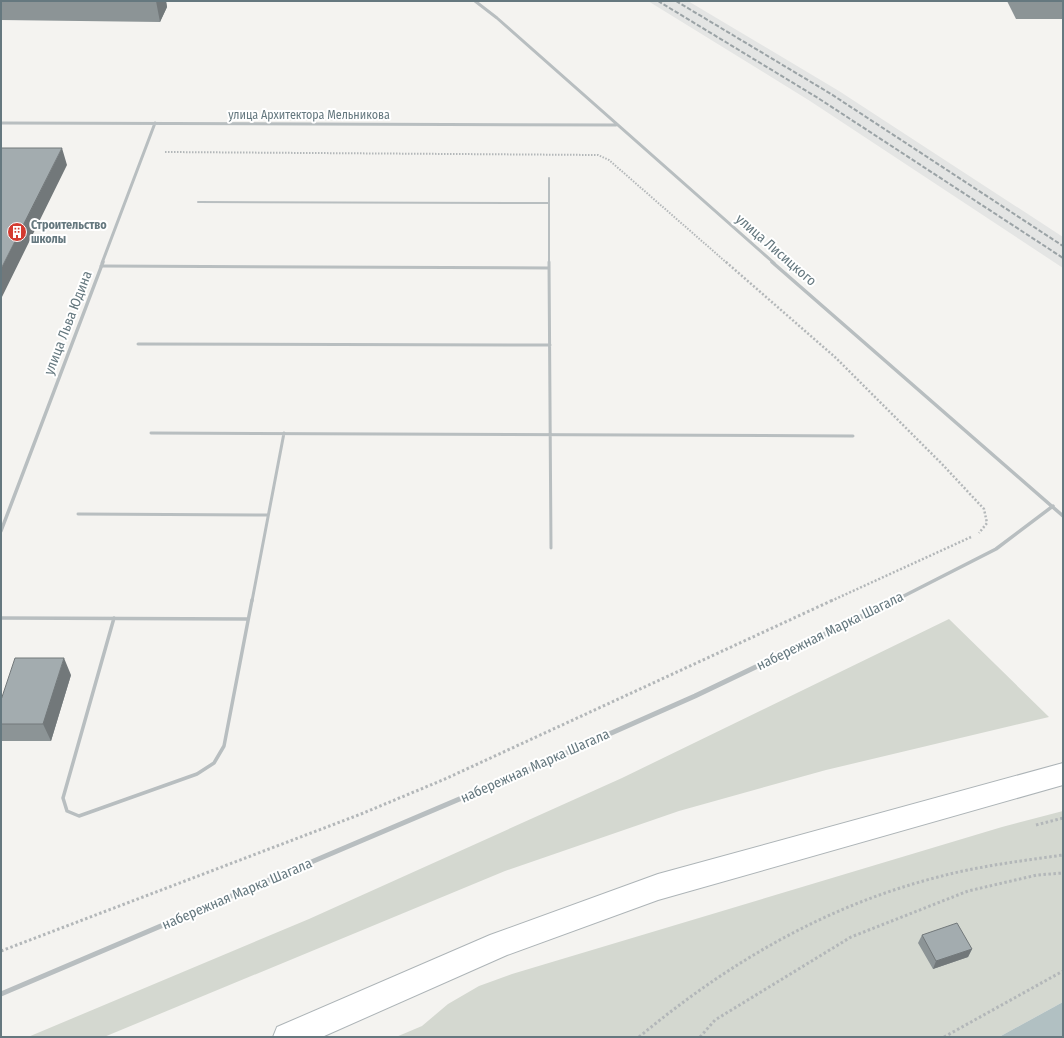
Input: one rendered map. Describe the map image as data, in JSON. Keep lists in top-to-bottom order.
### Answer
{
  "streets": {
    "street": [
      "улица Архитектора Мельникова",
      "улица Лисицкого",
      "улица Льва Юдина",
      "набережная Марка Шагала"
    ]
  },
  "crossings": [
    ["улица Архитектора Мельникова", "улица Лисицкого"],
    ["улица Архитектора Мельникова", "улица Льва Юдина"],
    ["улица Лисицкого", "набережная Марка Шагала"]
  ],
  "places": {
    "building": ["Строительство школы"]
  }
}
